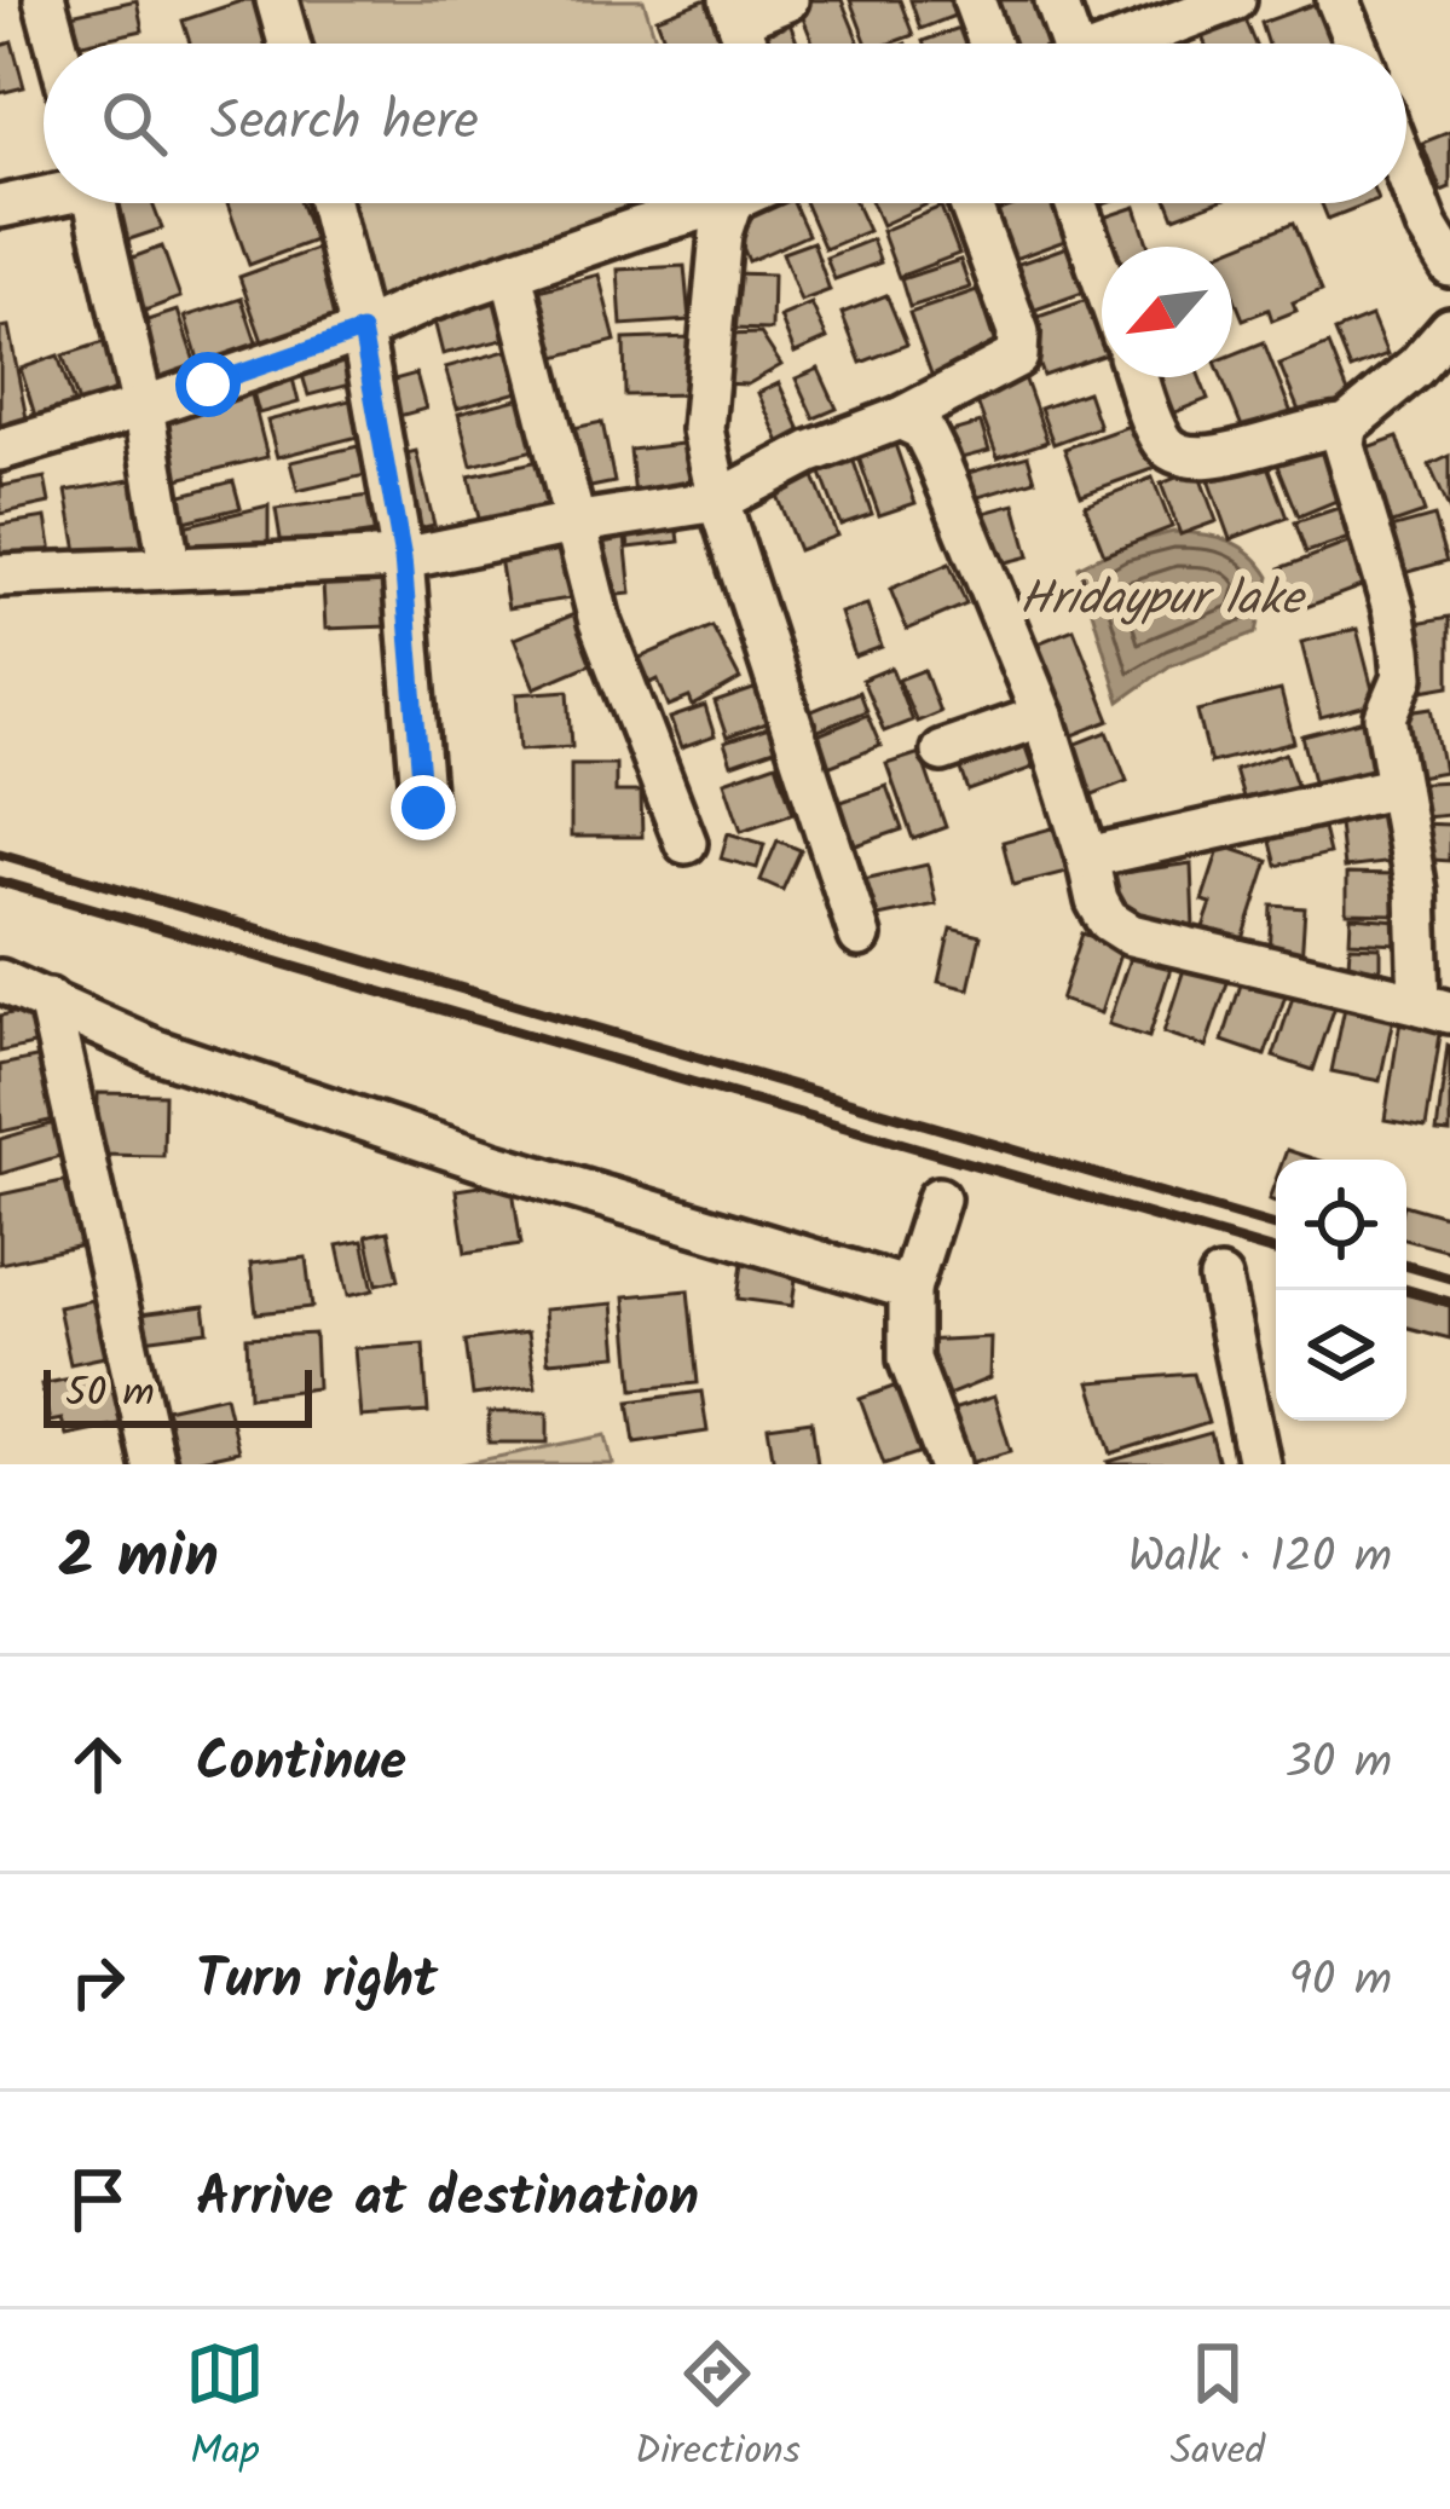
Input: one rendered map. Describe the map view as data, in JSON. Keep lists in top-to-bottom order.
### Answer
{
  "water": ["Hridaypur lake"],
  "scale_bar": "50 m",
  "north": "bottom left",
  "page": {
    "search": "Search here",
    "scale": "50 m",
    "heading": ["2 min", "Walk · 120 m"],
    "list": [
      ["Continue", "30 m"],
      ["Turn right", "90 m"],
      "Arrive at destination"
    ],
    "nav": ["Map", "Directions", "Saved"]
  }
}
